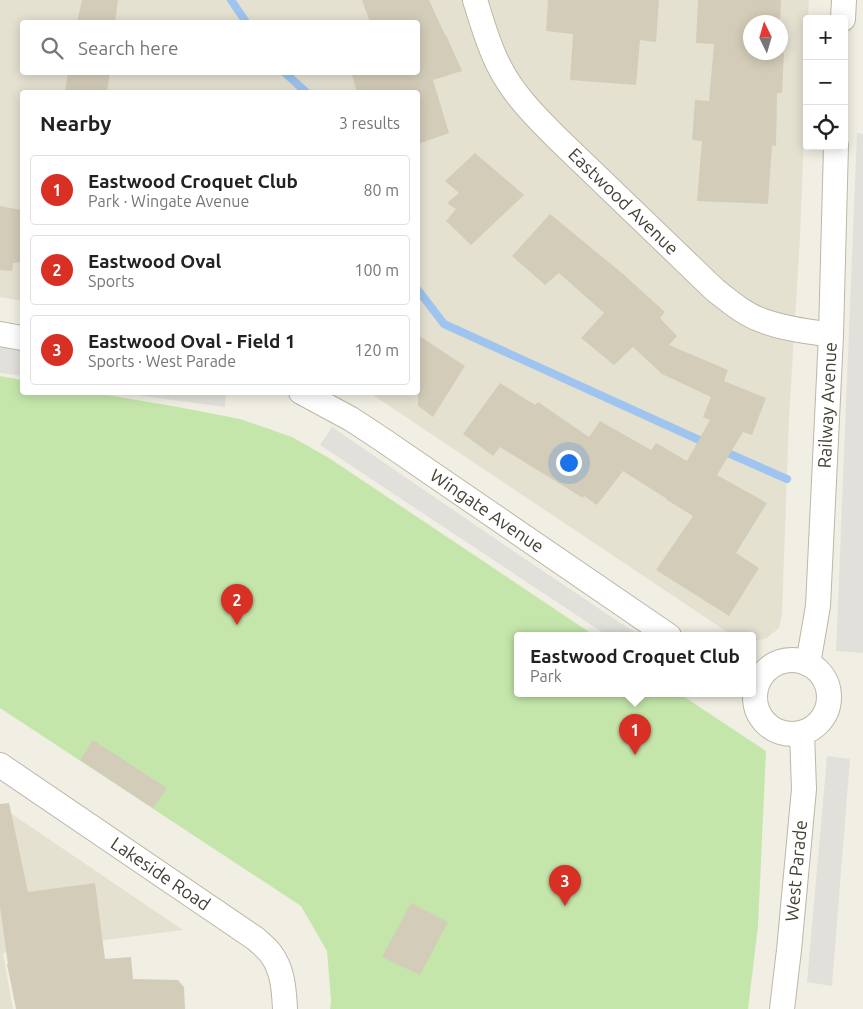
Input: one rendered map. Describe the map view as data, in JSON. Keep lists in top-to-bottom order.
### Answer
{
  "streets": {
    "street": [
      "Eastwood Avenue",
      "Railway Avenue",
      "Wingate Avenue",
      "West Parade",
      "Lakeside Road"
    ]
  },
  "crossings": [
    ["Eastwood Avenue", "Railway Avenue"]
  ],
  "north": "top",
  "page": {
    "map_buttons": ["+", "−"],
    "search": "Search here",
    "heading": ["Nearby", "3 results"],
    "list": [
      {
        "mark": "1",
        "name": "Eastwood Croquet Club",
        "note": "Park · Wingate Avenue",
        "value": "80 m"
      },
      {
        "mark": "2",
        "name": "Eastwood Oval",
        "note": "Sports",
        "value": "100 m"
      },
      {
        "mark": "3",
        "name": "Eastwood Oval - Field 1",
        "note": "Sports · West Parade",
        "value": "120 m"
      }
    ],
    "pins": ["2", "1", "3"],
    "popup": ["Eastwood Croquet Club", "Park"]
  }
}
